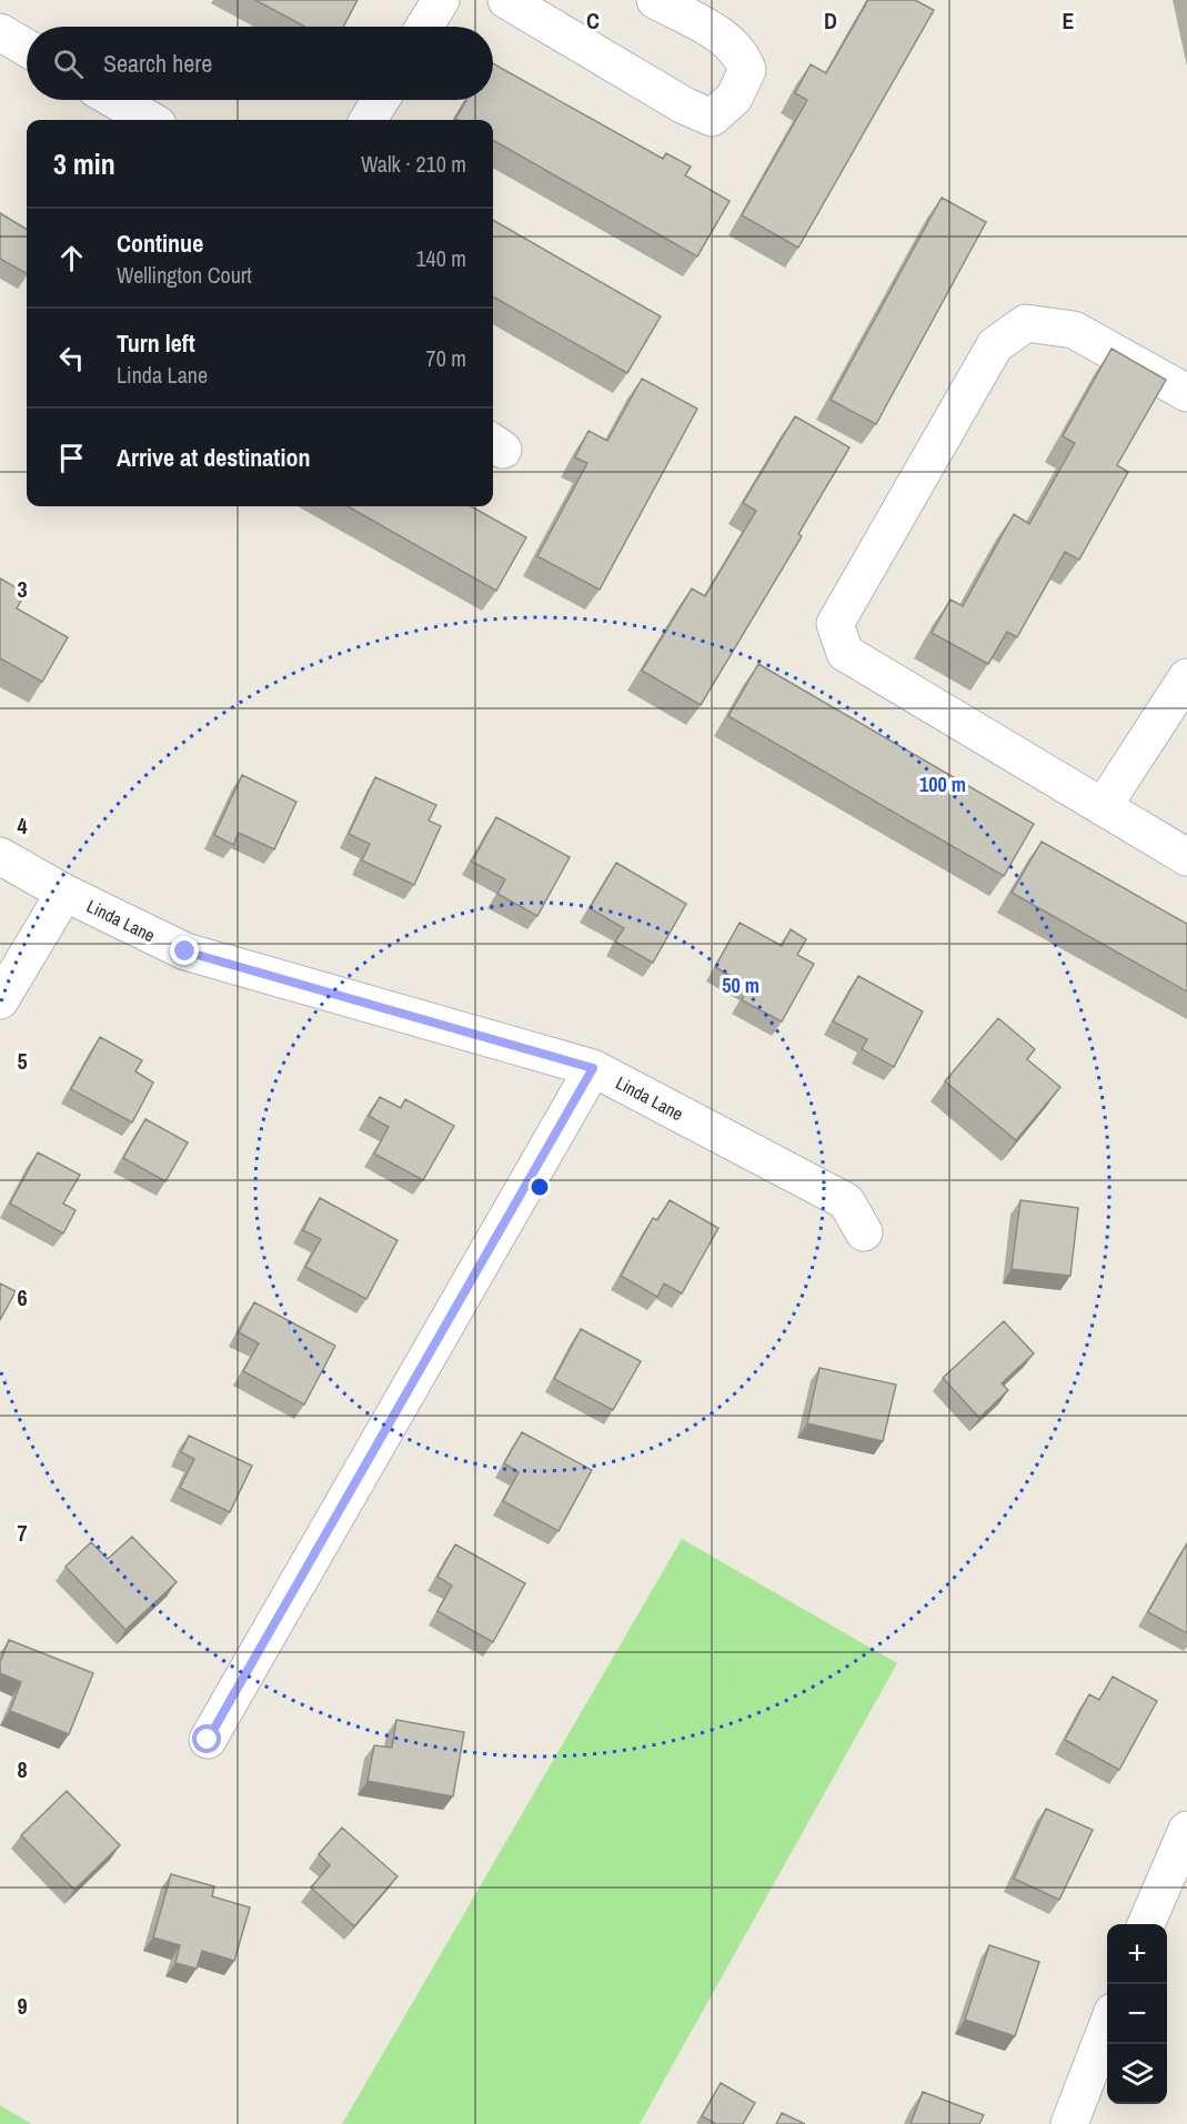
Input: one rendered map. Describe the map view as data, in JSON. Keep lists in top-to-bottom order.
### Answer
{
  "streets": {
    "street": ["Linda Lane"]
  },
  "page": {
    "search": "Search here",
    "heading": ["3 min", "Walk · 210 m"],
    "list": [
      ["Continue", "Wellington Court", "140 m"],
      ["Turn left", "Linda Lane", "70 m"],
      "Arrive at destination"
    ],
    "map_buttons": ["+", "−"]
  },
  "grid": {
    "columns": ["C", "D", "E"],
    "rows": [
      "3",
      "4",
      "5",
      "6",
      "7",
      "8",
      "9"
    ]
  },
  "rings": ["100 m", "50 m"]
}
